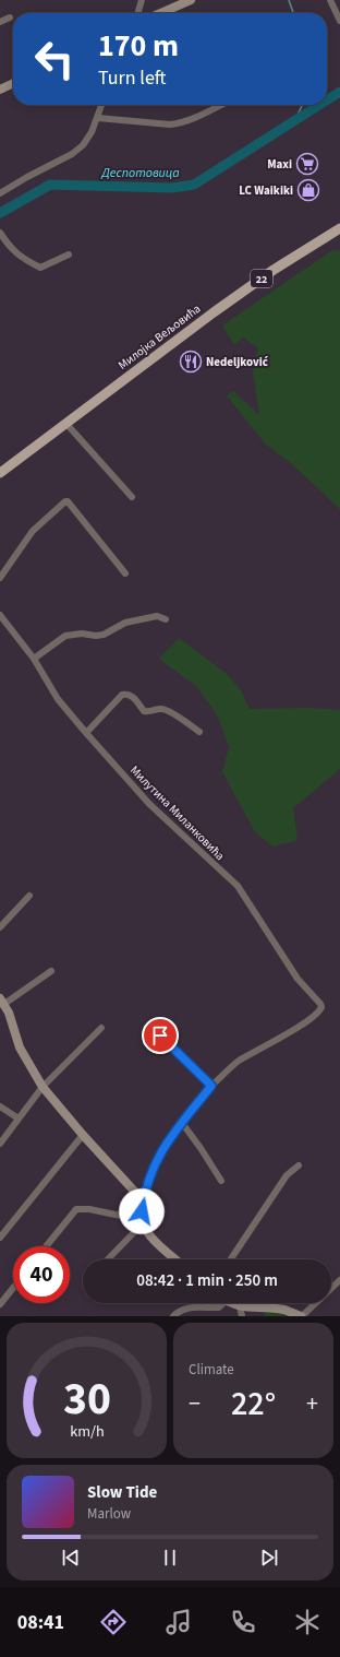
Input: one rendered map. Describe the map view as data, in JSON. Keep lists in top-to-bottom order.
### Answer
{
  "streets": {
    "main road": ["22", "Милојка Вељовића"],
    "street": ["Милутина Миланковића"]
  },
  "water": ["Деспотовица"],
  "places": {
    "supermarket": ["Maxi"],
    "shop": ["LC Waikiki"],
    "restaurant": ["Nedeljković"]
  },
  "page": {
    "turn": ["170 m", "Turn left"],
    "limit": "40",
    "trip": "08:42 · 1 min · 250 m",
    "tile": "Climate",
    "heat": ["−", "22°", "+"],
    "song": ["Slow Tide", "Marlow"],
    "tabs": "08:41",
    "gauge": ["30", "km/h"]
  }
}
